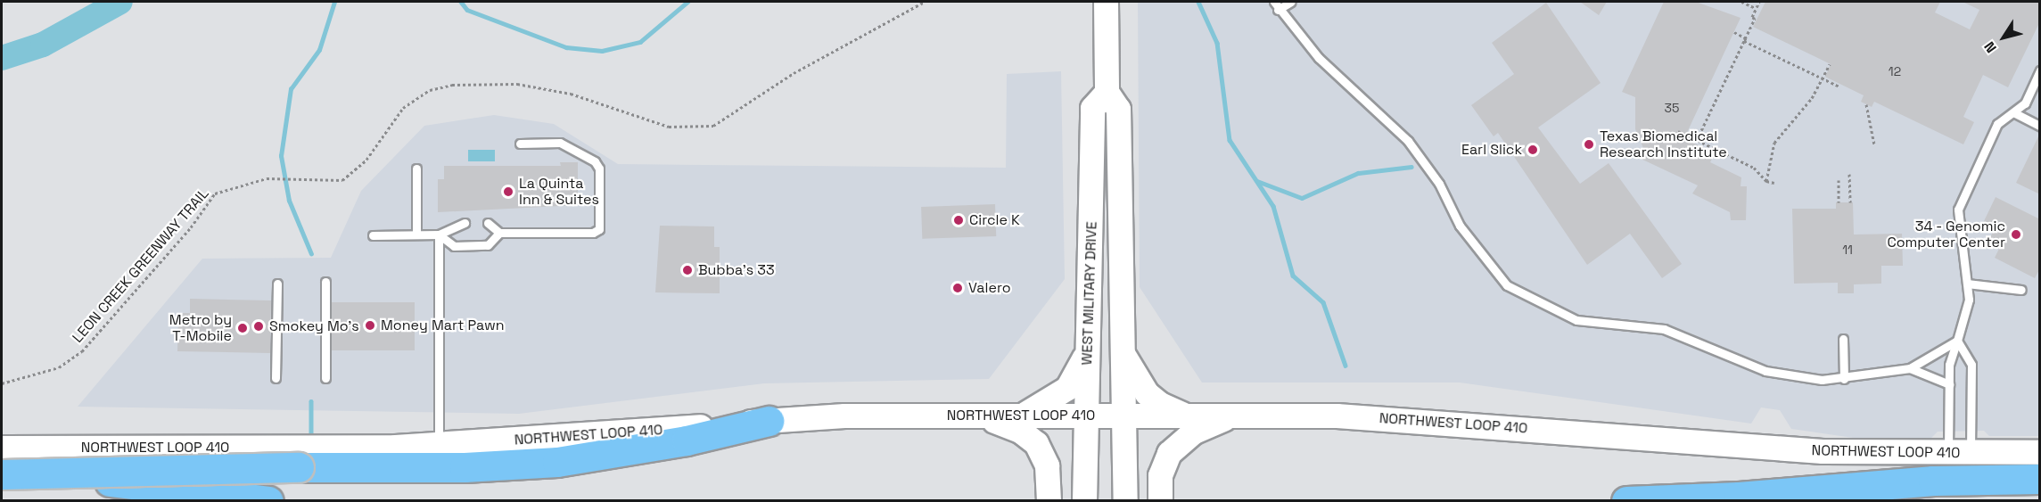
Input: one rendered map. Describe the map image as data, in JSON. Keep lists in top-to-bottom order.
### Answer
{
  "streets": {
    "main road": ["WEST MILITARY DRIVE", "NORTHWEST LOOP 410"],
    "path": ["LEON CREEK GREENWAY TRAIL"]
  },
  "crossings": [
    ["WEST MILITARY DRIVE", "NORTHWEST LOOP 410"]
  ],
  "places": [
    "Texas Biomedical Research Institute",
    "Earl Slick",
    "La Quinta Inn & Suites",
    "Circle K",
    "34 - Genomic Computer Center",
    "Bubba's 33",
    "Valero",
    "Money Mart Pawn",
    "Smokey Mo's",
    "Metro by T-Mobile"
  ],
  "house_numbers": ["12", "35", "11"],
  "north": "bottom left"
}
